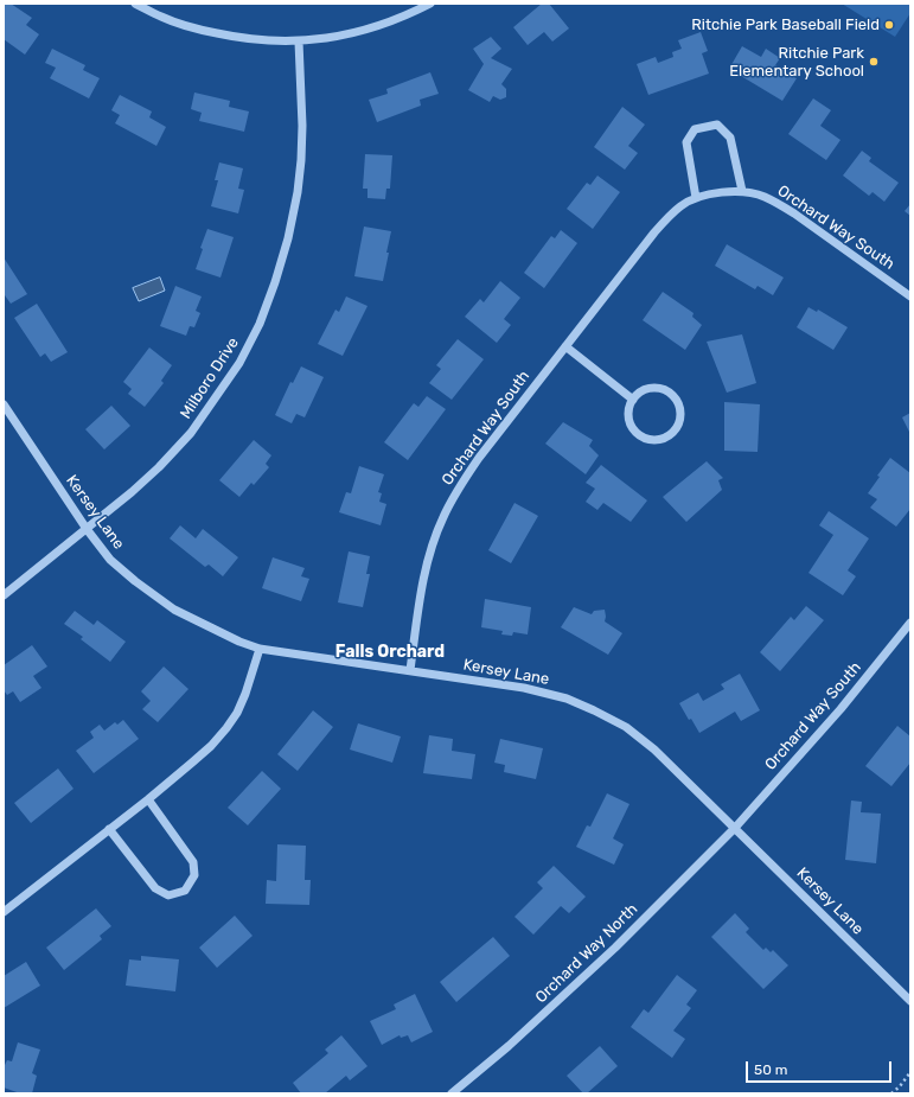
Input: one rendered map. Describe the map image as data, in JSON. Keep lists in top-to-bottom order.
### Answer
{
  "streets": {
    "street": [
      "Orchard Way South",
      "Milboro Drive",
      "Kersey Lane",
      "Orchard Way North"
    ]
  },
  "crossings": [
    ["Orchard Way South", "Kersey Lane"],
    ["Orchard Way South", "Orchard Way North"],
    ["Milboro Drive", "Kersey Lane"],
    ["Kersey Lane", "Orchard Way North"]
  ],
  "districts": ["Falls Orchard"],
  "places": ["Ritchie Park Baseball Field", "Ritchie Park Elementary School"],
  "scale_bar": "50 m"
}
